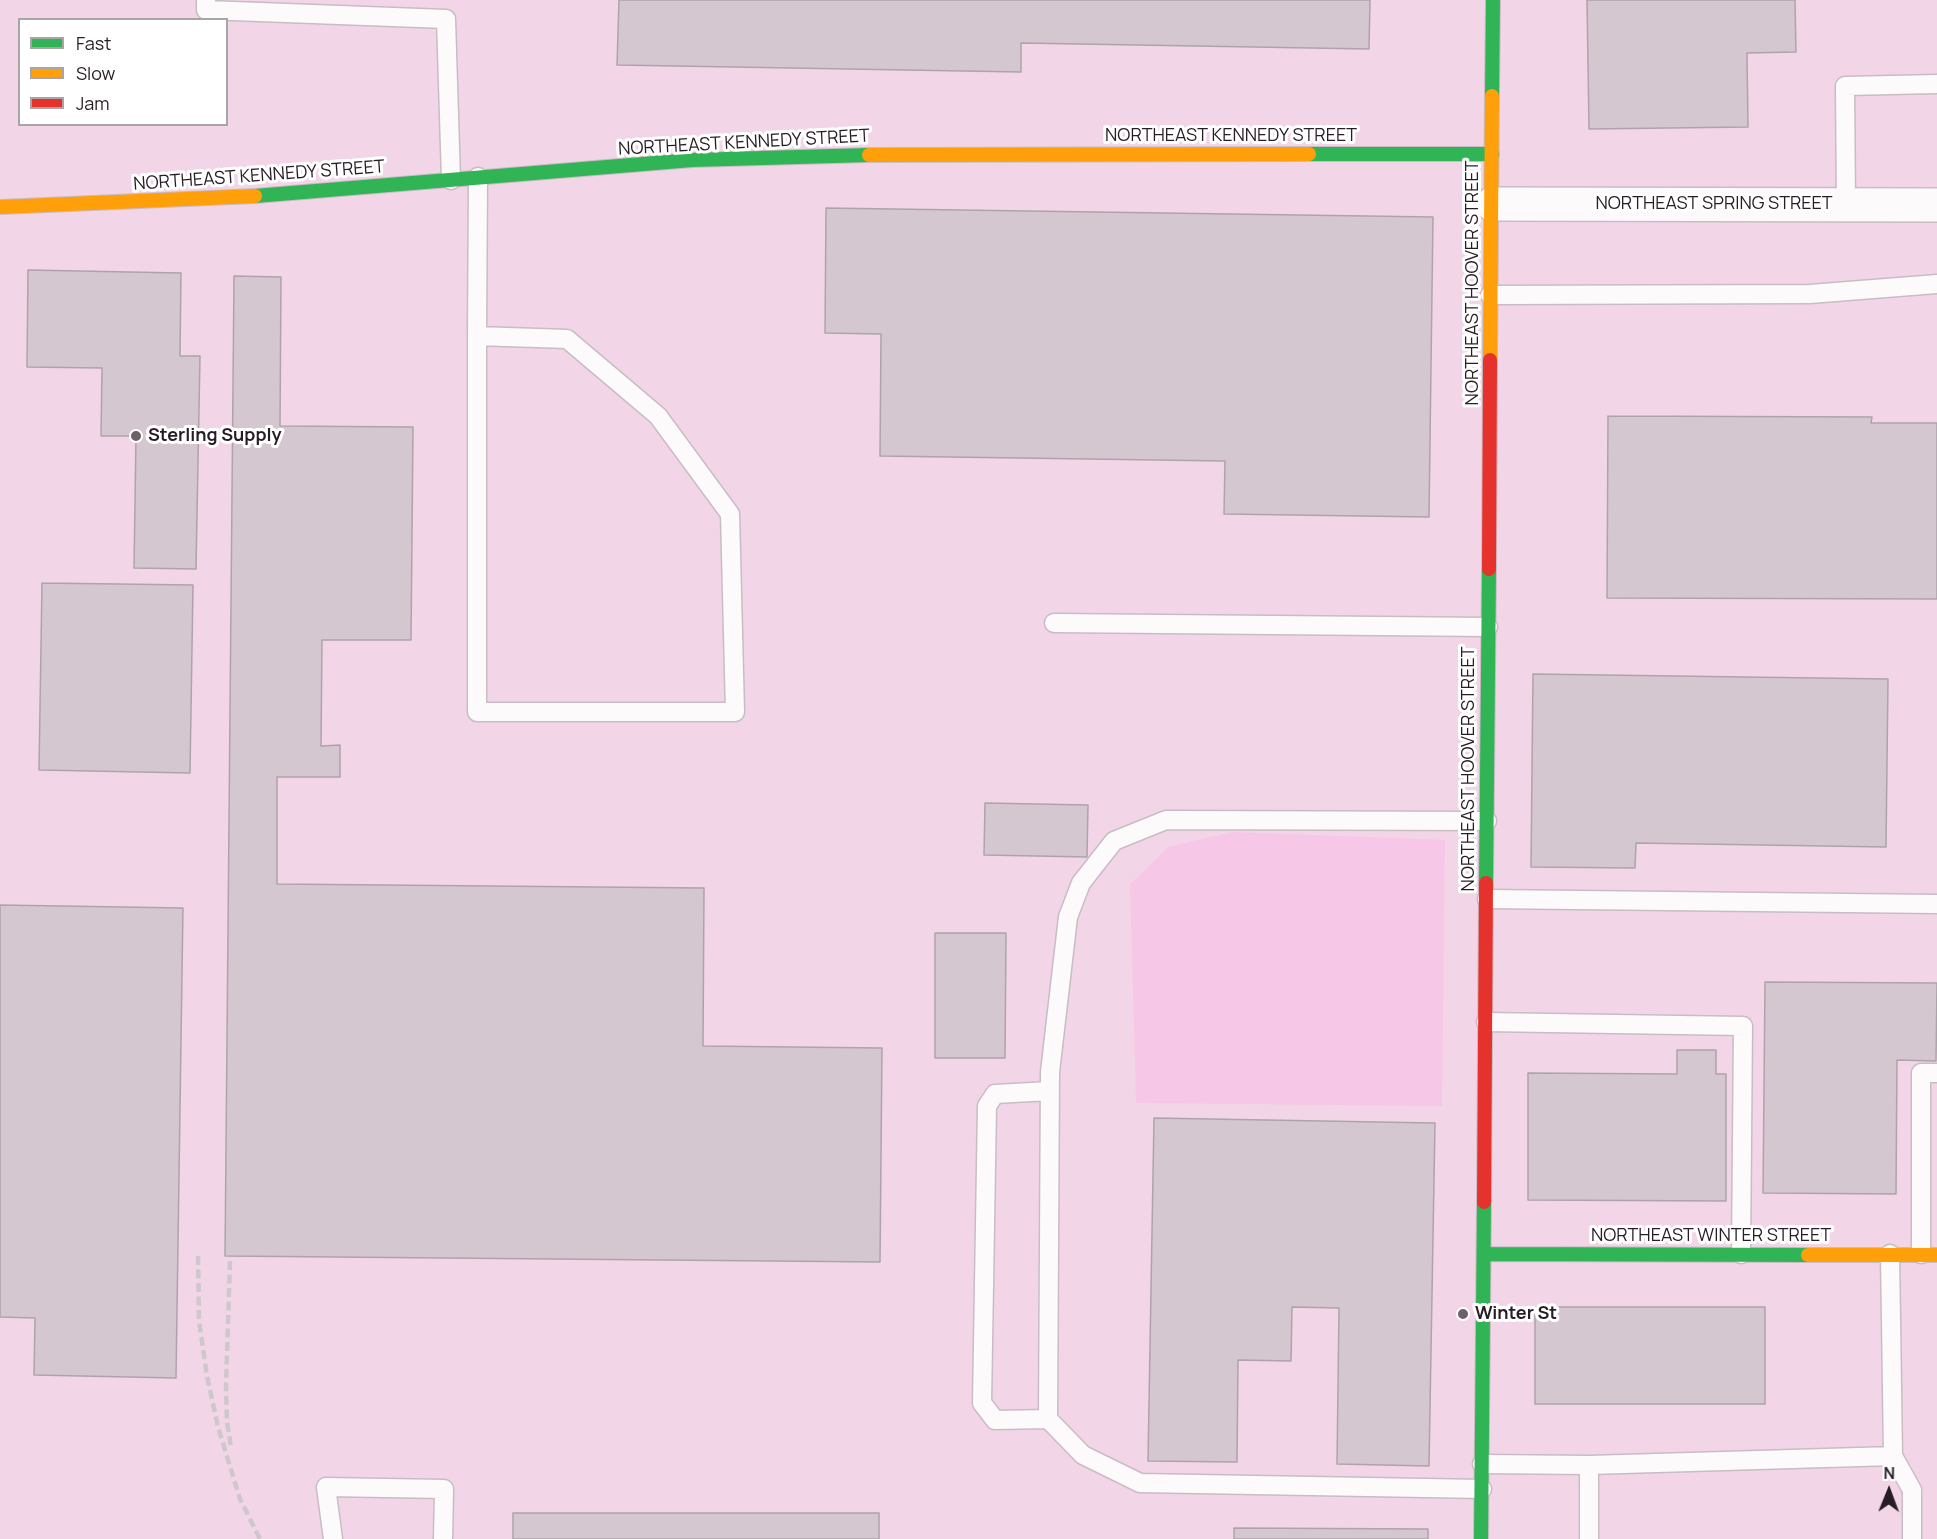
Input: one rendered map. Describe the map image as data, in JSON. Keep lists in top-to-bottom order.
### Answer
{
  "streets": {
    "street": [
      "NORTHEAST KENNEDY STREET",
      "NORTHEAST SPRING STREET",
      "NORTHEAST HOOVER STREET",
      "NORTHEAST WINTER STREET"
    ]
  },
  "crossings": [
    ["NORTHEAST KENNEDY STREET", "NORTHEAST HOOVER STREET"],
    ["NORTHEAST SPRING STREET", "NORTHEAST HOOVER STREET"],
    ["NORTHEAST HOOVER STREET", "NORTHEAST WINTER STREET"]
  ],
  "places": ["Sterling Supply", "Winter St"],
  "legend": ["Fast", "Slow", "Jam"],
  "north": "top"
}
